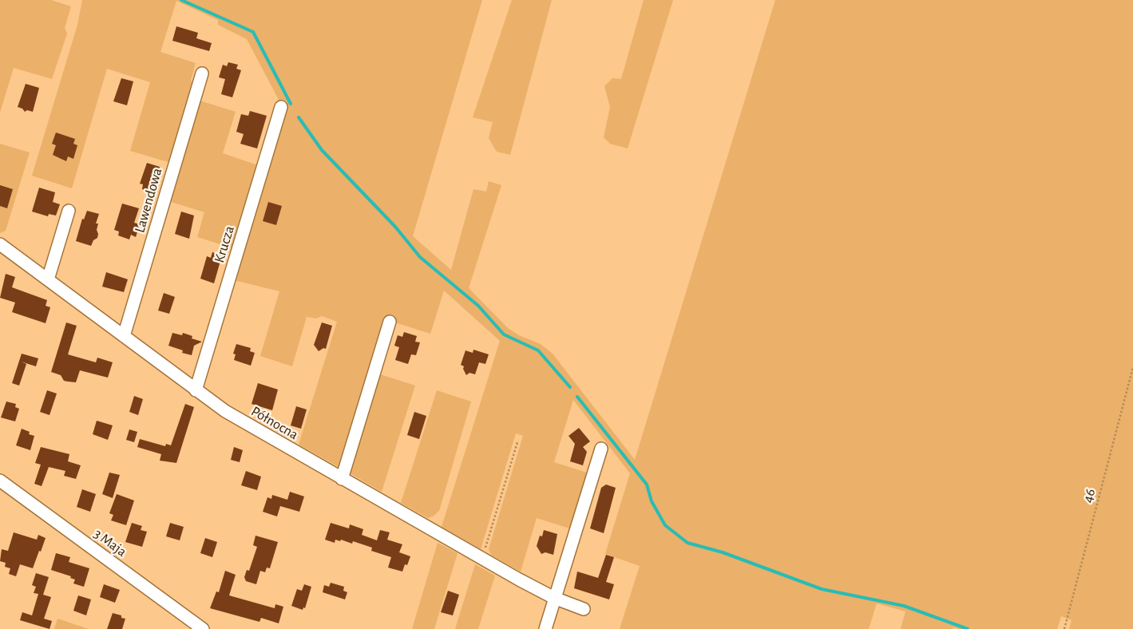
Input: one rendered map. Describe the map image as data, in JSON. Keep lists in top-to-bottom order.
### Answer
{
  "streets": {
    "street": [
      "Lawendowa",
      "Krucza",
      "Północna",
      "3 Maja"
    ],
    "path": ["46"]
  },
  "crossings": [
    ["Lawendowa", "Północna"],
    ["Krucza", "Północna"]
  ]
}
